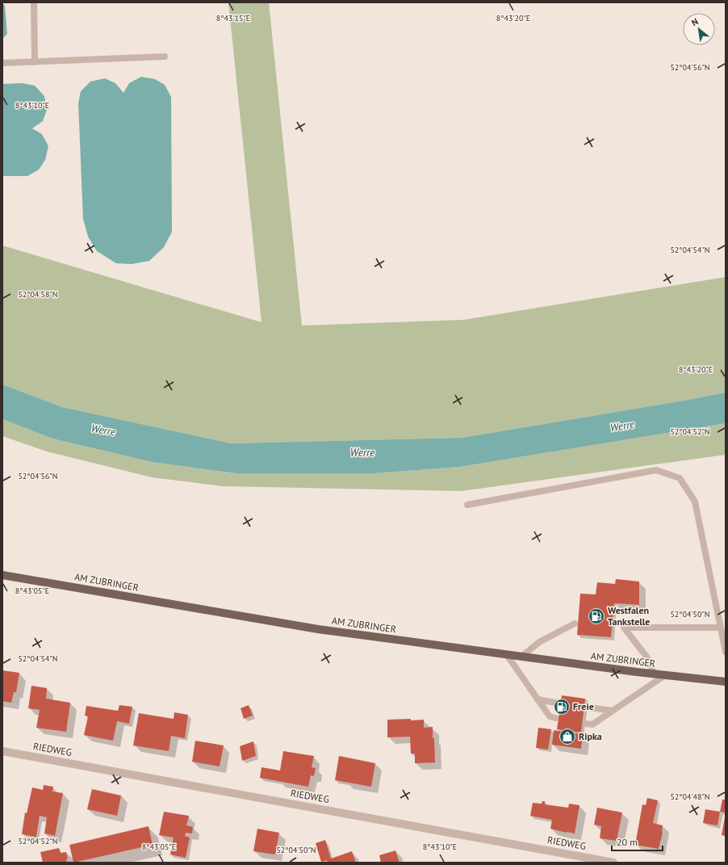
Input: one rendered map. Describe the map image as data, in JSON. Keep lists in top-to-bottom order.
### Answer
{
  "streets": {
    "main road": ["AM ZUBRINGER"],
    "street": ["RIEDWEG"]
  },
  "water": ["Werre"],
  "places": {
    "fuel station": ["Westfalen Tankstelle", "Freie"],
    "shop": ["Ripka"]
  },
  "scale_bar": "20 m",
  "north": "top left",
  "coordinates": [
    "8°43'15\"E",
    "8°43'20\"E",
    "52°04'56\"N",
    "8°43'10\"E",
    "52°04'54\"N",
    "52°04'58\"N",
    "52°04'52\"N",
    "8°43'05\"E",
    "52°04'50\"N",
    "52°04'48\"N"
  ]
}
